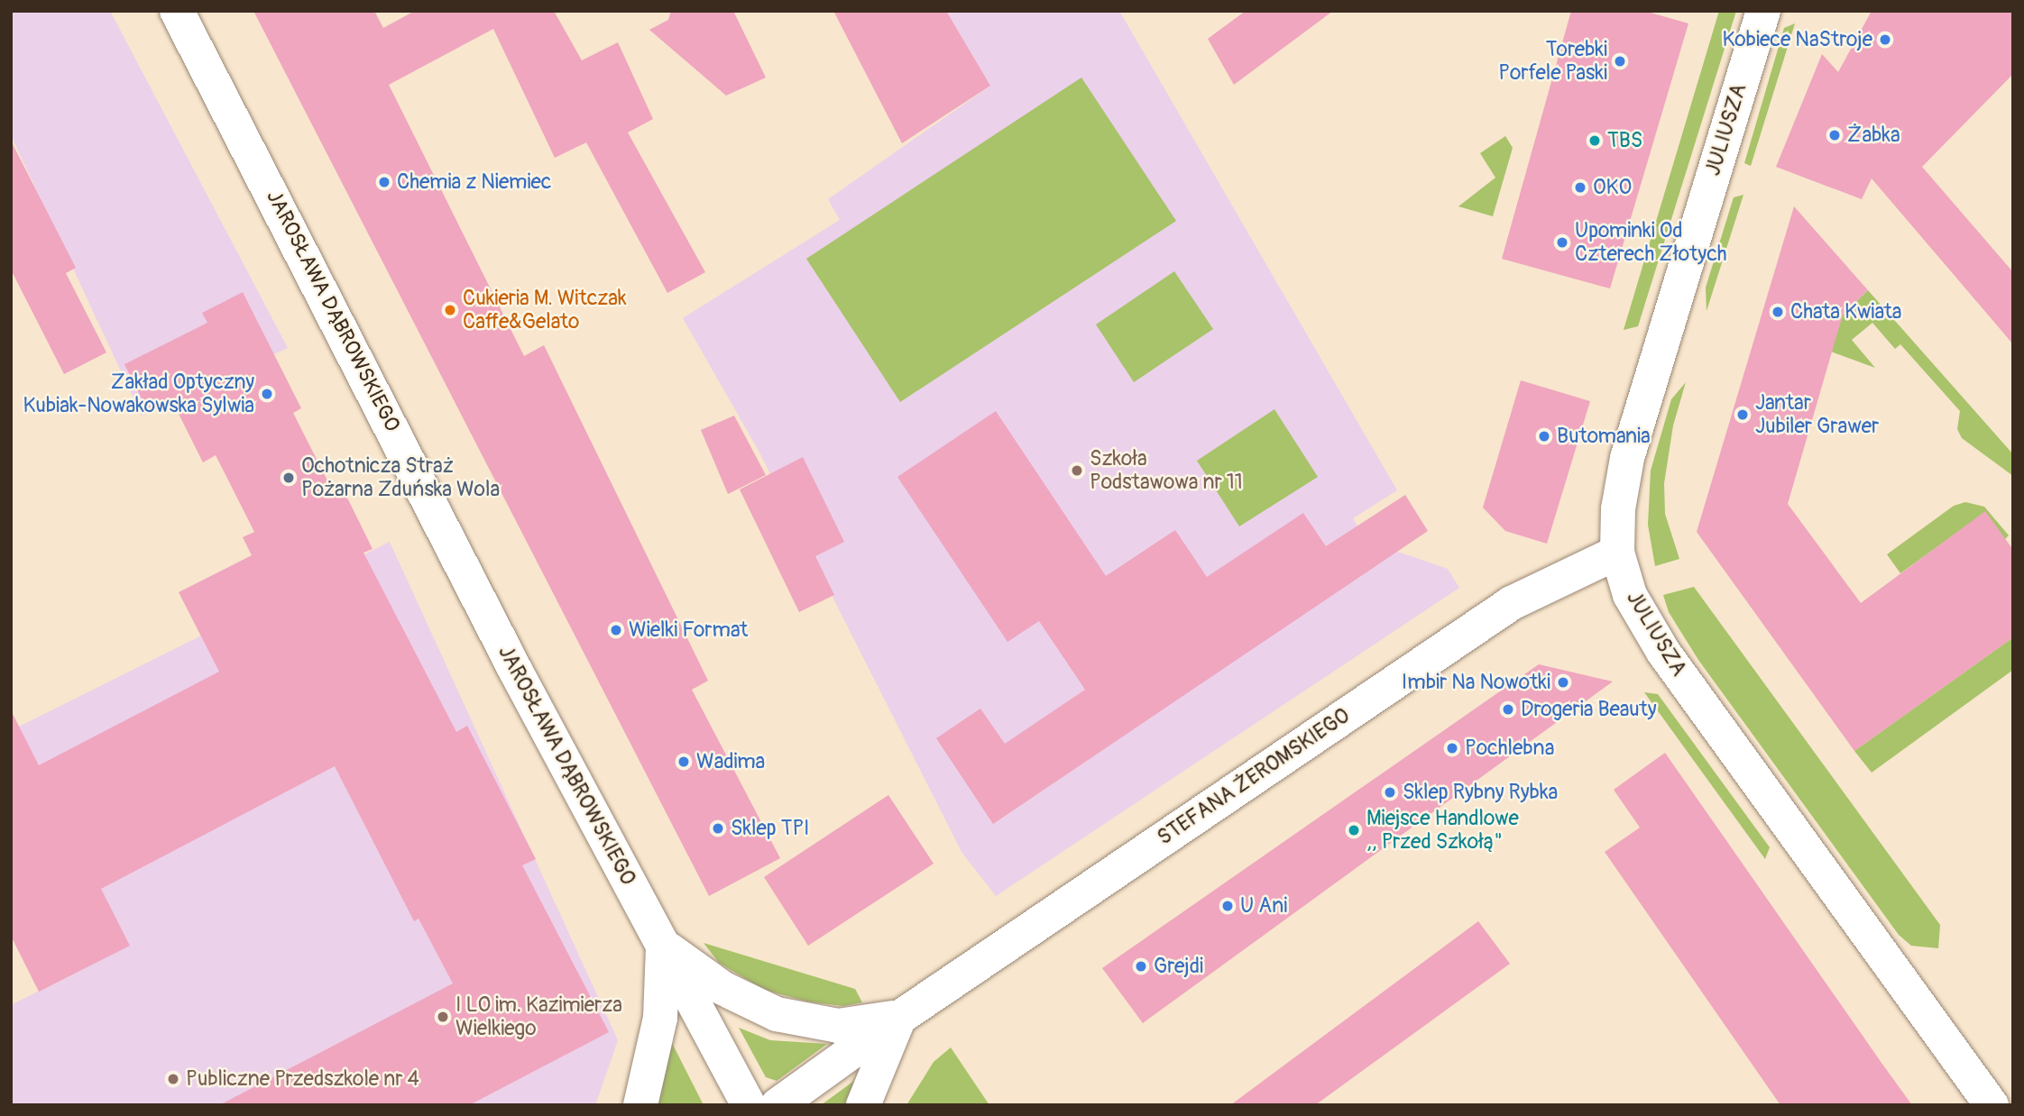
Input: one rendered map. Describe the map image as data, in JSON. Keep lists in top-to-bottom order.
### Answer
{
  "streets": {
    "street": ["JULIUSZA", "JAROSŁAWA DĄBROWSKIEGO", "STEFANA ŻEROMSKIEGO"]
  },
  "crossings": [
    ["JULIUSZA", "STEFANA ŻEROMSKIEGO"],
    ["JAROSŁAWA DĄBROWSKIEGO", "STEFANA ŻEROMSKIEGO"]
  ],
  "places": [
    "Kobiece NaStroje",
    "Torebki Porfele Paski",
    "Żabka",
    "TBS",
    "Chemia z Niemiec",
    "OKO",
    "Upominki Od Czterech Złotych",
    "Cukieria M. Witczak Caffe&Gelato",
    "Chata Kwiata",
    "Zakład Optyczny Kubiak-Nowakowska Sylwia",
    "Jantar Jubiler Grawer",
    "Butomania",
    "Szkoła Podstawowa nr 11",
    "Ochotnicza Straż Pożarna Zduńska Wola",
    "Wielki Format",
    "Imbir Na Nowotki",
    "Drogeria Beauty",
    "Pochlebna",
    "Wadima",
    "Sklep Rybny Rybka",
    "Sklep TPI",
    "Miejsce Handlowe ,, Przed Szkołą\"",
    "U Ani",
    "Grejdi",
    "I LO im. Kazimierza Wielkiego",
    "Publiczne Przedszkole nr 4"
  ]
}
